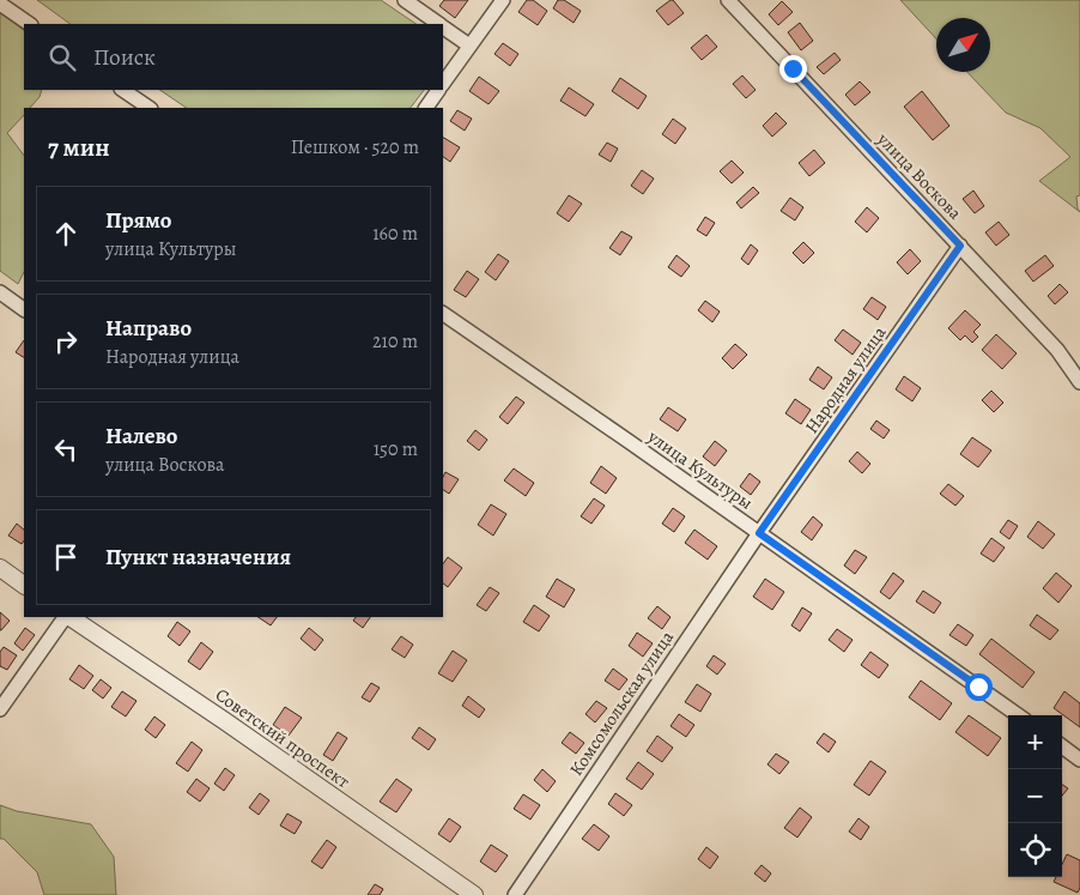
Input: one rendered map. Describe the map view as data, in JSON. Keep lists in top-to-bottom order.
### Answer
{
  "streets": {
    "street": [
      "улица Воскова",
      "Народная улица",
      "улица Культуры",
      "Комсомольская улица",
      "Советский проспект"
    ]
  },
  "crossings": [
    ["улица Воскова", "Народная улица"],
    ["Народная улица", "улица Культуры"],
    ["Народная улица", "Комсомольская улица"],
    ["улица Культуры", "Комсомольская улица"]
  ],
  "north": "top right",
  "page": {
    "search": "Поиск",
    "heading": ["7 мин", "Пешком · 520 m"],
    "list": [
      ["Прямо", "улица Культуры", "160 m"],
      ["Направо", "Народная улица", "210 m"],
      ["Налево", "улица Воскова", "150 m"],
      "Пункт назначения"
    ],
    "map_buttons": ["+", "−"]
  }
}
